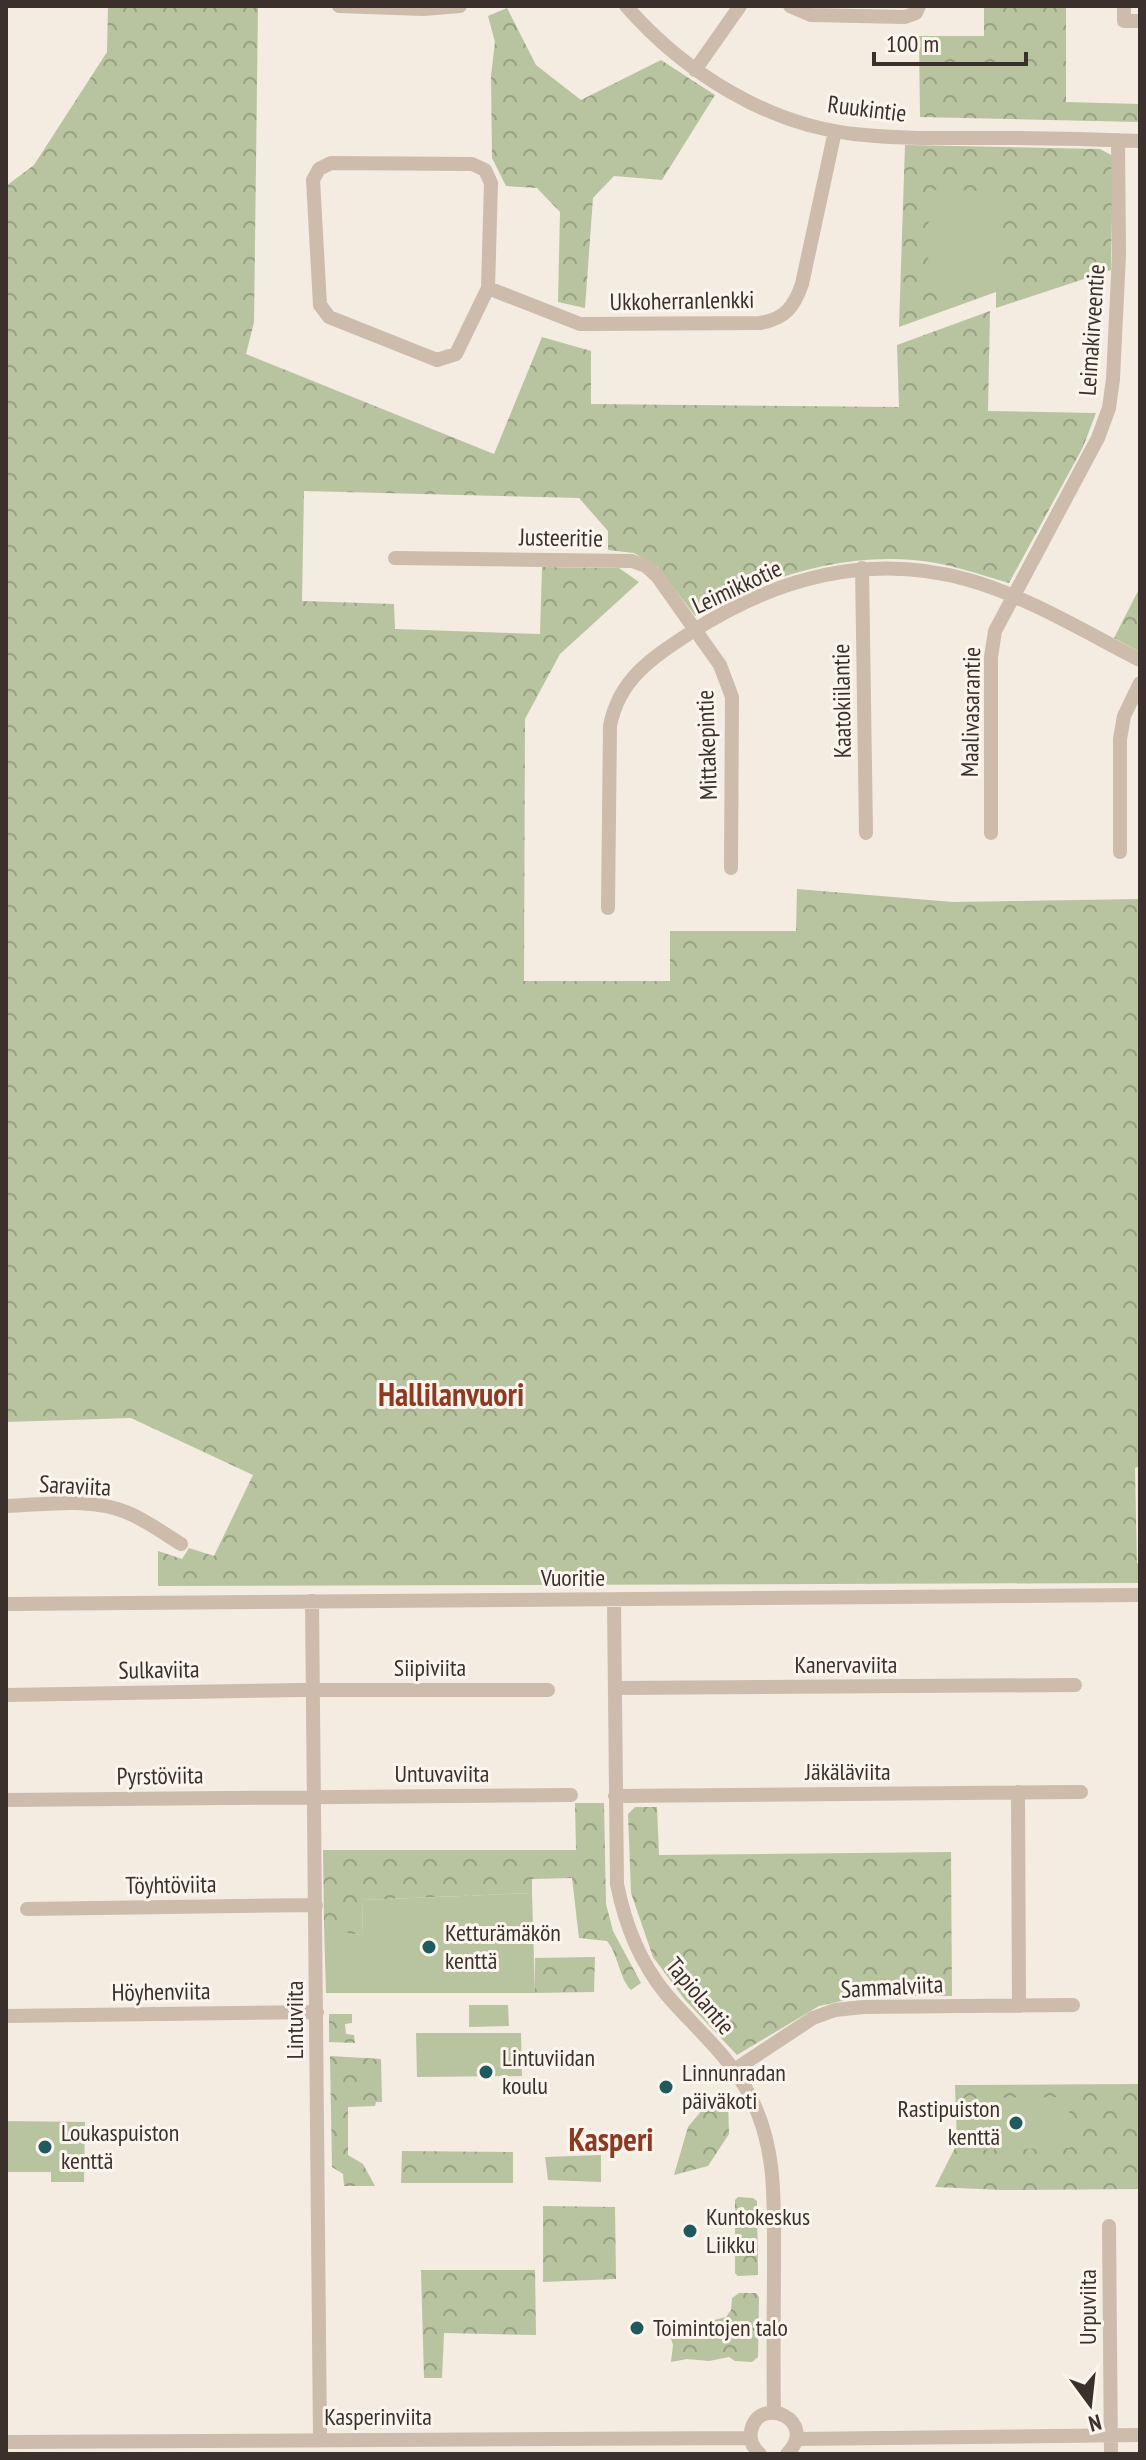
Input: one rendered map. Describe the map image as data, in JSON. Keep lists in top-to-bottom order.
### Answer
{
  "streets": {
    "street": [
      "Ruukintie",
      "Ukkoherranlenkki",
      "Leimakirveentie",
      "Justeeritie",
      "Leimikkotie",
      "Kaatokiilantie",
      "Maalivasarantie",
      "Mittakepintie",
      "Saraviita",
      "Vuoritie",
      "Kanervaviita",
      "Siipiviita",
      "Sulkaviita",
      "Jäkäläviita",
      "Untuvaviita",
      "Pyrstöviita",
      "Töyhtöviita",
      "Sammalviita",
      "Höyhenviita",
      "Tapiolantie",
      "Lintuviita",
      "Urpuviita",
      "Kasperinviita"
    ]
  },
  "crossings": [
    ["Ruukintie", "Ukkoherranlenkki"],
    ["Ruukintie", "Leimakirveentie"],
    ["Leimakirveentie", "Leimikkotie"],
    ["Leimakirveentie", "Maalivasarantie"],
    ["Justeeritie", "Leimikkotie"],
    ["Justeeritie", "Mittakepintie"],
    ["Leimikkotie", "Kaatokiilantie"],
    ["Leimikkotie", "Maalivasarantie"],
    ["Leimikkotie", "Mittakepintie"],
    ["Vuoritie", "Tapiolantie"],
    ["Vuoritie", "Lintuviita"],
    ["Kanervaviita", "Tapiolantie"],
    ["Siipiviita", "Sulkaviita"],
    ["Siipiviita", "Lintuviita"],
    ["Sulkaviita", "Lintuviita"],
    ["Jäkäläviita", "Tapiolantie"],
    ["Untuvaviita", "Pyrstöviita"],
    ["Untuvaviita", "Lintuviita"],
    ["Pyrstöviita", "Lintuviita"],
    ["Töyhtöviita", "Lintuviita"],
    ["Sammalviita", "Tapiolantie"],
    ["Höyhenviita", "Lintuviita"],
    ["Lintuviita", "Kasperinviita"]
  ],
  "districts": ["Hallilanvuori", "Kasperi"],
  "places": [
    "Ketturämäkön kenttä",
    "Lintuviidan koulu",
    "Linnunradan päiväkoti",
    "Rastipuiston kenttä",
    "Loukaspuiston kenttä",
    "Kuntokeskus Liikku",
    "Toimintojen talo"
  ],
  "scale_bar": "100 m",
  "north": "bottom"
}
